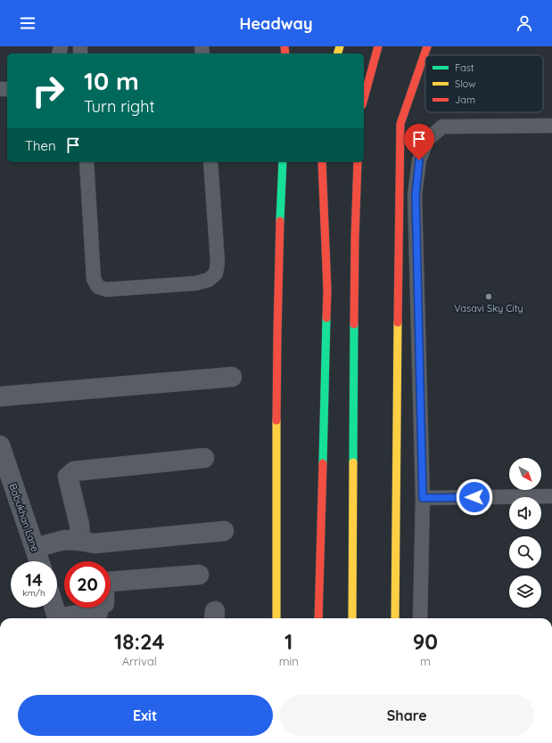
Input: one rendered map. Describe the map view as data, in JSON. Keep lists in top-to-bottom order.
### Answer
{
  "streets": {
    "street": ["Babukhan Lane"]
  },
  "places": ["Vasavi Sky City"],
  "legend": ["Fast", "Slow", "Jam"],
  "north": "bottom right",
  "page": {
    "header": "Headway",
    "turn": ["10 m", "Turn right"],
    "then": "Then",
    "speed": "14 km/h",
    "limit": "20",
    "eta": [
      "18:24",
      "Arrival",
      "1",
      "min",
      "90",
      "m"
    ],
    "buttons": ["Exit", "Share"]
  }
}
